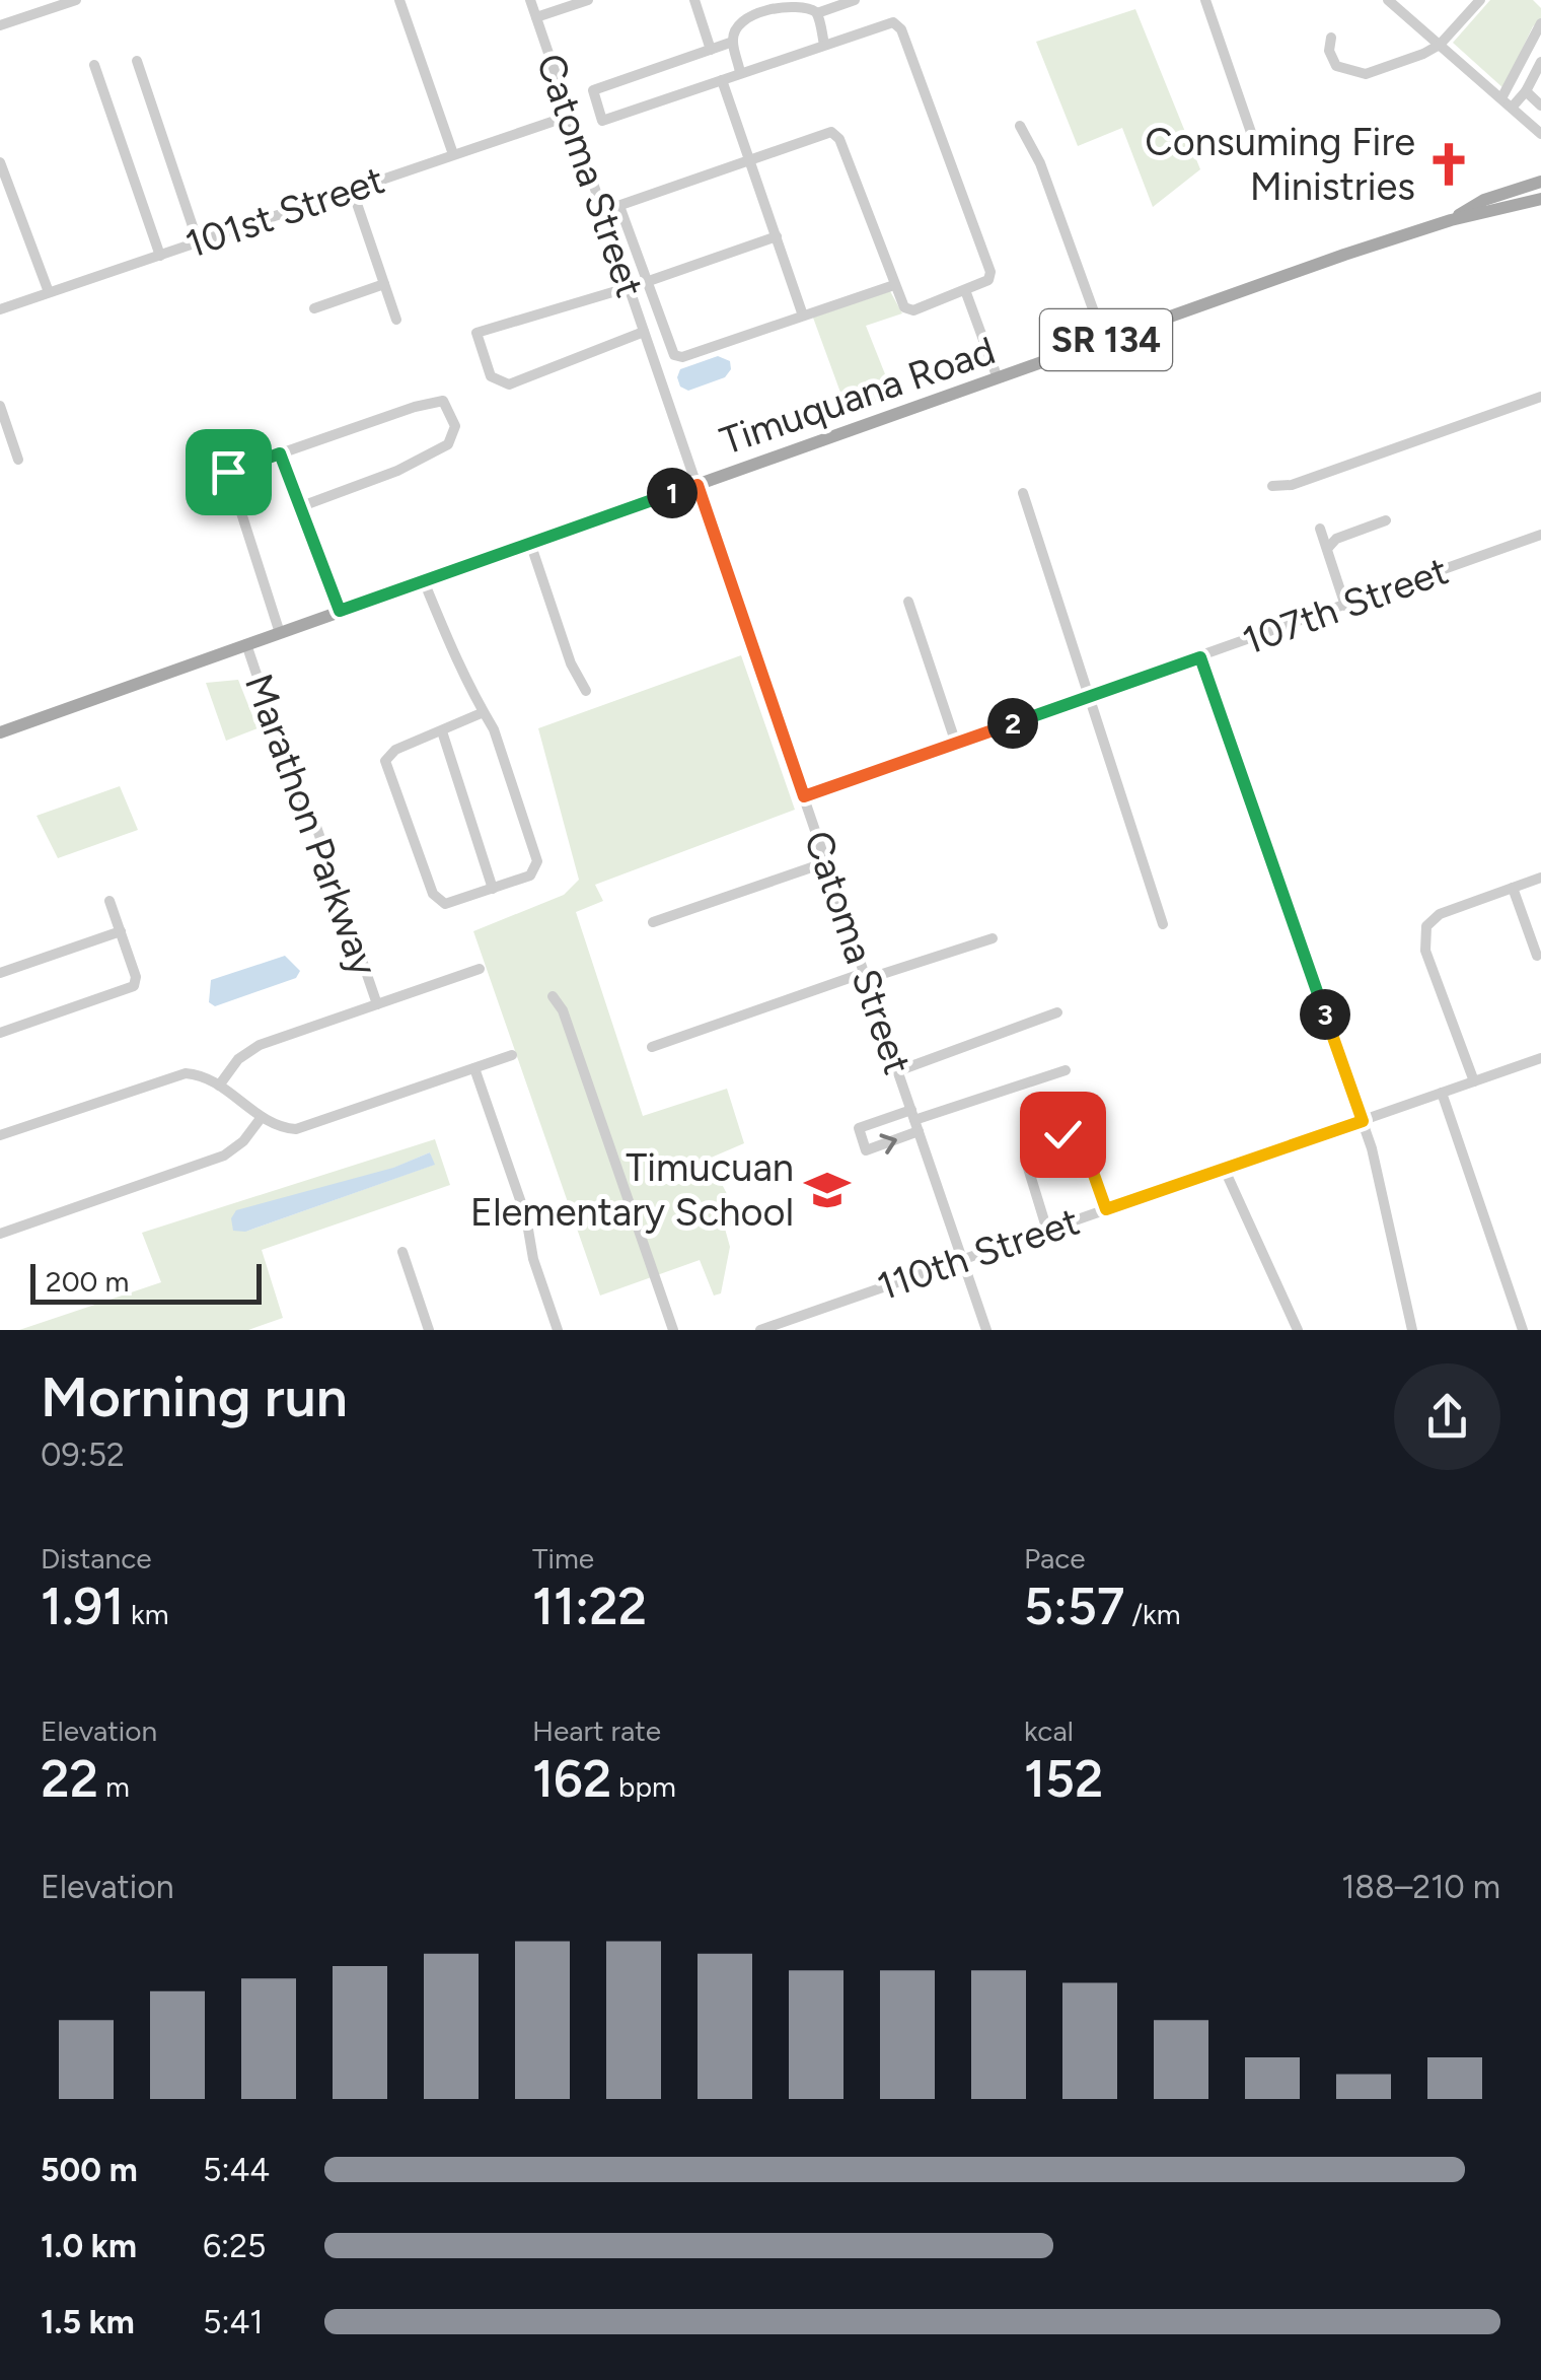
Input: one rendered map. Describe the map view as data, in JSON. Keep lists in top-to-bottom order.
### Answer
{
  "streets": {
    "main road": ["SR 134", "Timuquana Road"],
    "street": [
      "Catoma Street",
      "101st Street",
      "107th Street",
      "Marathon Parkway",
      "110th Street"
    ]
  },
  "crossings": [
    ["Catoma Street", "101st Street"],
    ["Catoma Street", "Timuquana Road"],
    ["Catoma Street", "107th Street"],
    ["Catoma Street", "110th Street"],
    ["Timuquana Road", "Marathon Parkway"]
  ],
  "places": {
    "church": ["Consuming Fire Ministries"],
    "school or university": ["Timucuan Elementary School"]
  },
  "scale_bar": "200 m",
  "page": {
    "pins": ["1", "2", "3"],
    "scale": "200 m",
    "heading": ["Morning run", "09:52"],
    "stats": [
      ["Distance", "1.91 km"],
      ["Time", "11:22"],
      ["Pace", "5:57 /km"],
      ["Elevation", "22 m"],
      ["Heart rate", "162 bpm"],
      ["kcal", "152"]
    ],
    "chart": ["Elevation", "188–210 m"],
    "list": [
      {
        "name": "500 m",
        "note": "5:44"
      },
      {
        "name": "1.0 km",
        "note": "6:25"
      },
      {
        "name": "1.5 km",
        "note": "5:41"
      }
    ]
  }
}
